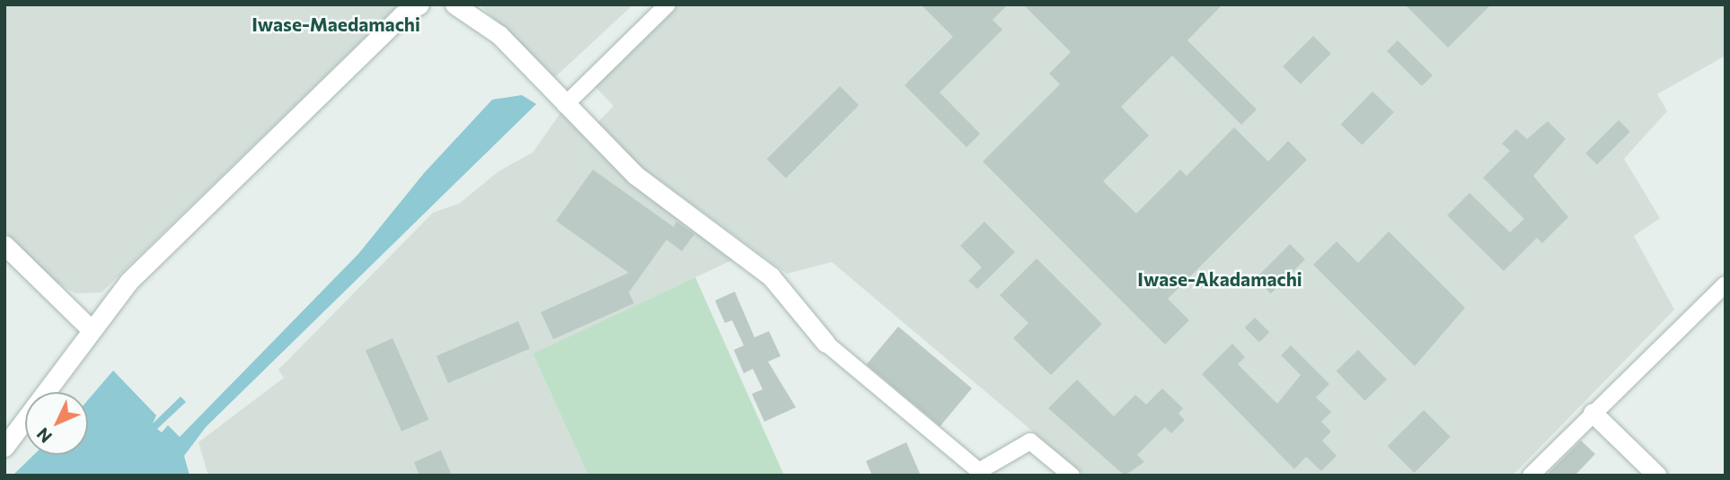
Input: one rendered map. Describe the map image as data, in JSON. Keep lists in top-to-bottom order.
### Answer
{
  "districts": ["Iwase-Maedamachi", "Iwase-Akadamachi"],
  "north": "bottom left"
}
